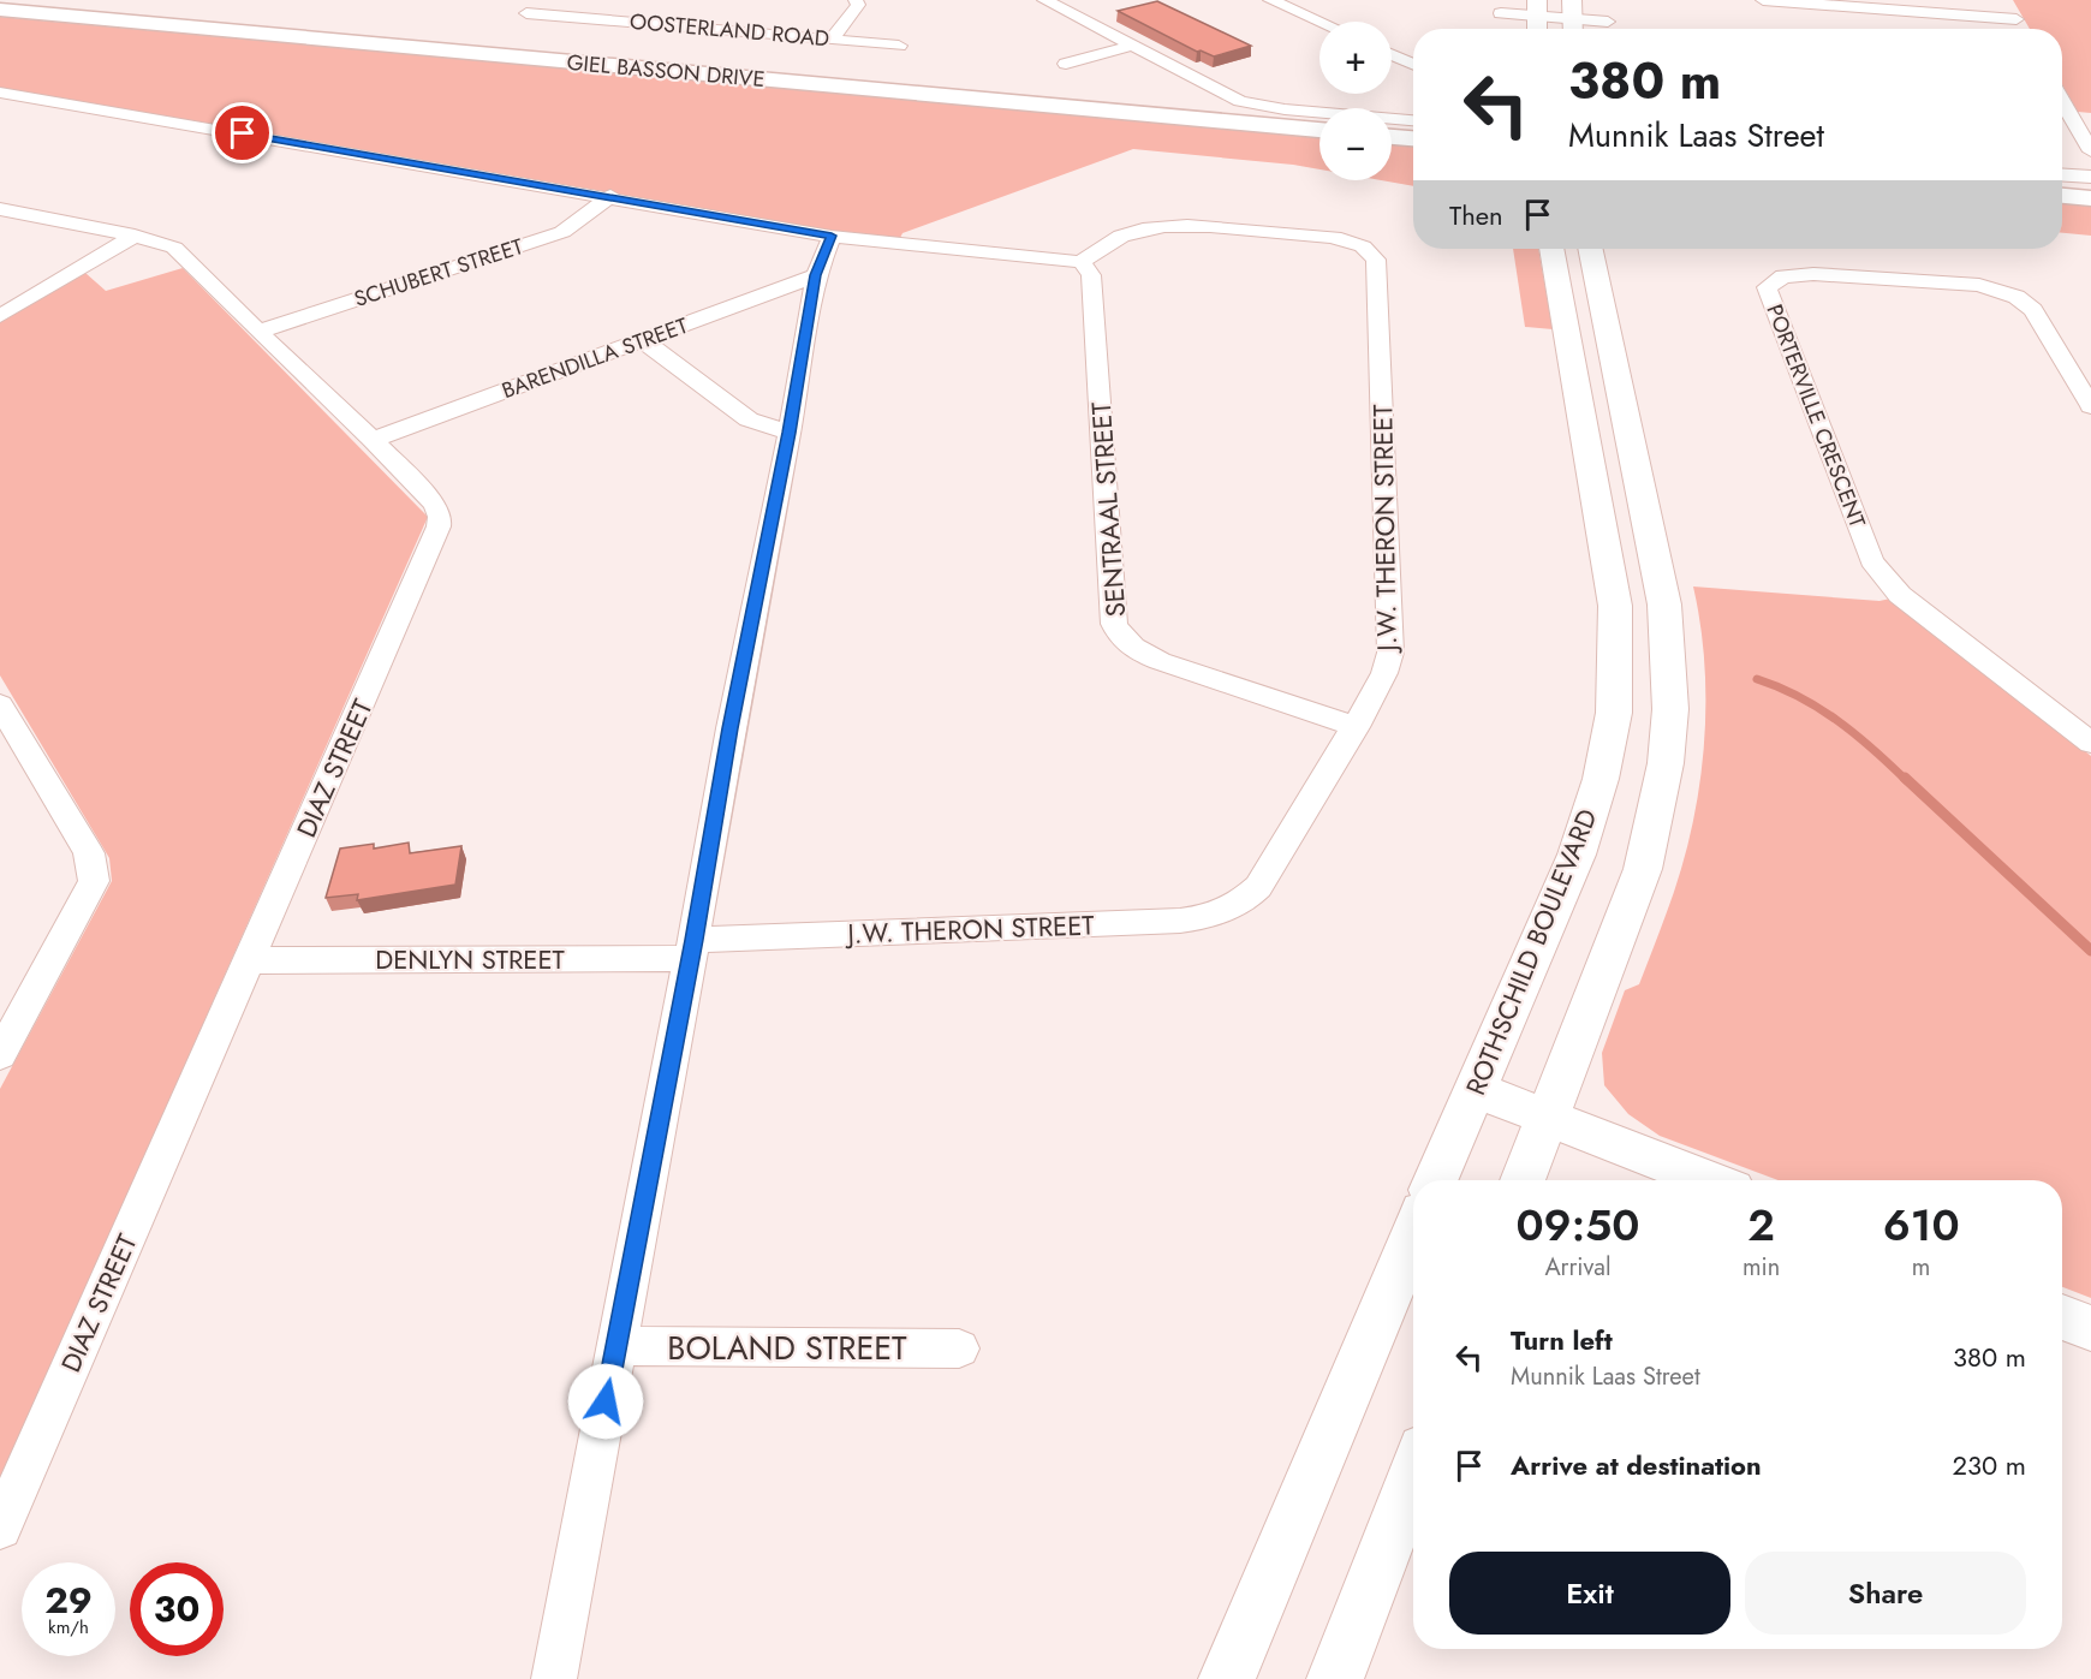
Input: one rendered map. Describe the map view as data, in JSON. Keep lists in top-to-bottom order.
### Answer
{
  "streets": {
    "main road": ["GIEL BASSON DRIVE"],
    "street": [
      "OOSTERLAND ROAD",
      "SCHUBERT STREET",
      "BARENDILLA STREET",
      "PORTERVILLE CRESCENT",
      "SENTRAAL STREET",
      "J.W. THERON STREET",
      "DIAZ STREET",
      "ROTHSCHILD BOULEVARD",
      "DENLYN STREET",
      "BOLAND STREET"
    ]
  },
  "crossings": [
    ["SCHUBERT STREET", "DIAZ STREET"],
    ["BARENDILLA STREET", "DIAZ STREET"],
    ["SENTRAAL STREET", "J.W. THERON STREET"],
    ["J.W. THERON STREET", "DENLYN STREET"],
    ["DIAZ STREET", "DENLYN STREET"]
  ],
  "page": {
    "map_buttons": ["+", "−"],
    "turn": ["380 m", "Munnik Laas Street"],
    "then": "Then",
    "eta": [
      "09:50",
      "Arrival",
      "2",
      "min",
      "610",
      "m"
    ],
    "list": [
      {
        "name": "Turn left",
        "note": "Munnik Laas Street",
        "value": "380 m"
      },
      {
        "name": "Arrive at destination",
        "value": "230 m"
      }
    ],
    "buttons": ["Exit", "Share"],
    "speed": "29 km/h",
    "limit": "30"
  }
}
